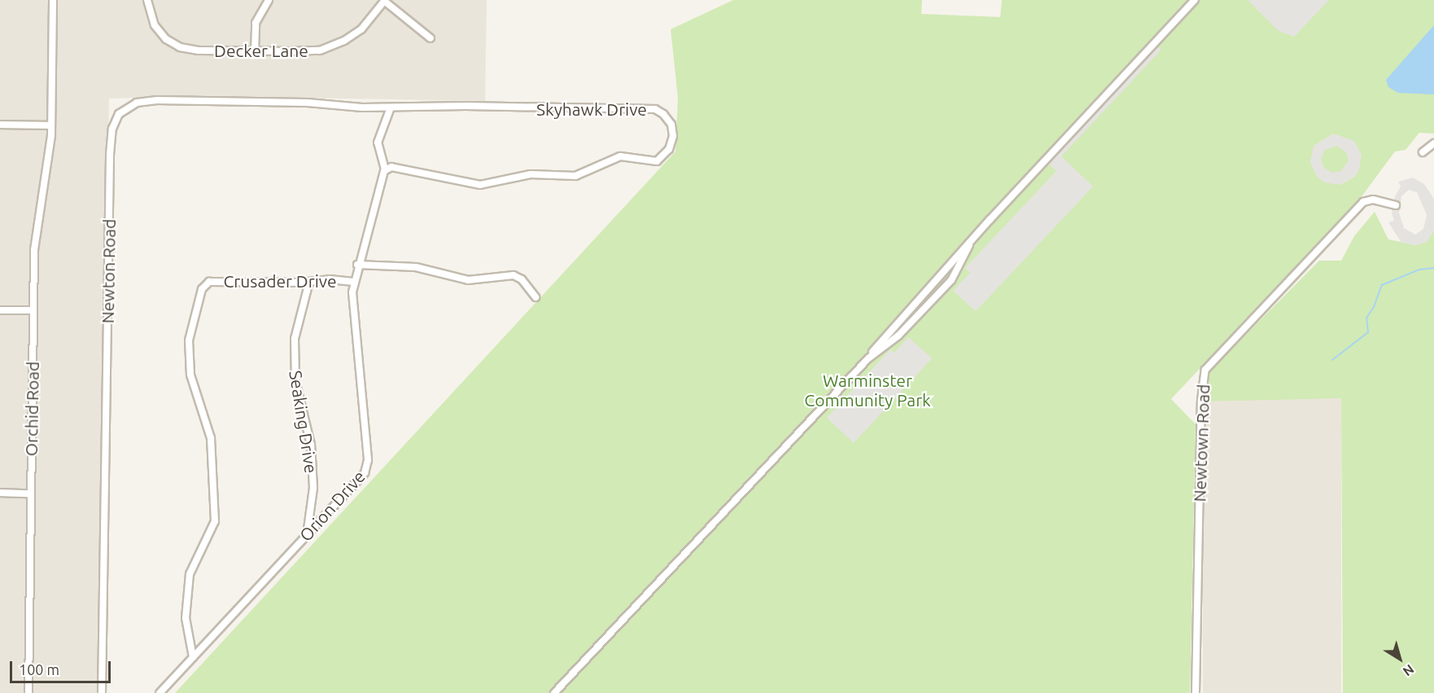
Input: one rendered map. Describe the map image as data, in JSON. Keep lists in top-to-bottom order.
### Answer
{
  "streets": {
    "street": [
      "Decker Lane",
      "Skyhawk Drive",
      "Newton Road",
      "Crusader Drive",
      "Orchid Road",
      "Seaking Drive",
      "Newtown Road",
      "Orion Drive"
    ]
  },
  "crossings": [
    ["Skyhawk Drive", "Newton Road"],
    ["Crusader Drive", "Seaking Drive"],
    ["Crusader Drive", "Orion Drive"],
    ["Seaking Drive", "Orion Drive"]
  ],
  "parks": ["Warminster Community Park"],
  "scale_bar": "100 m",
  "north": "bottom right"
}
